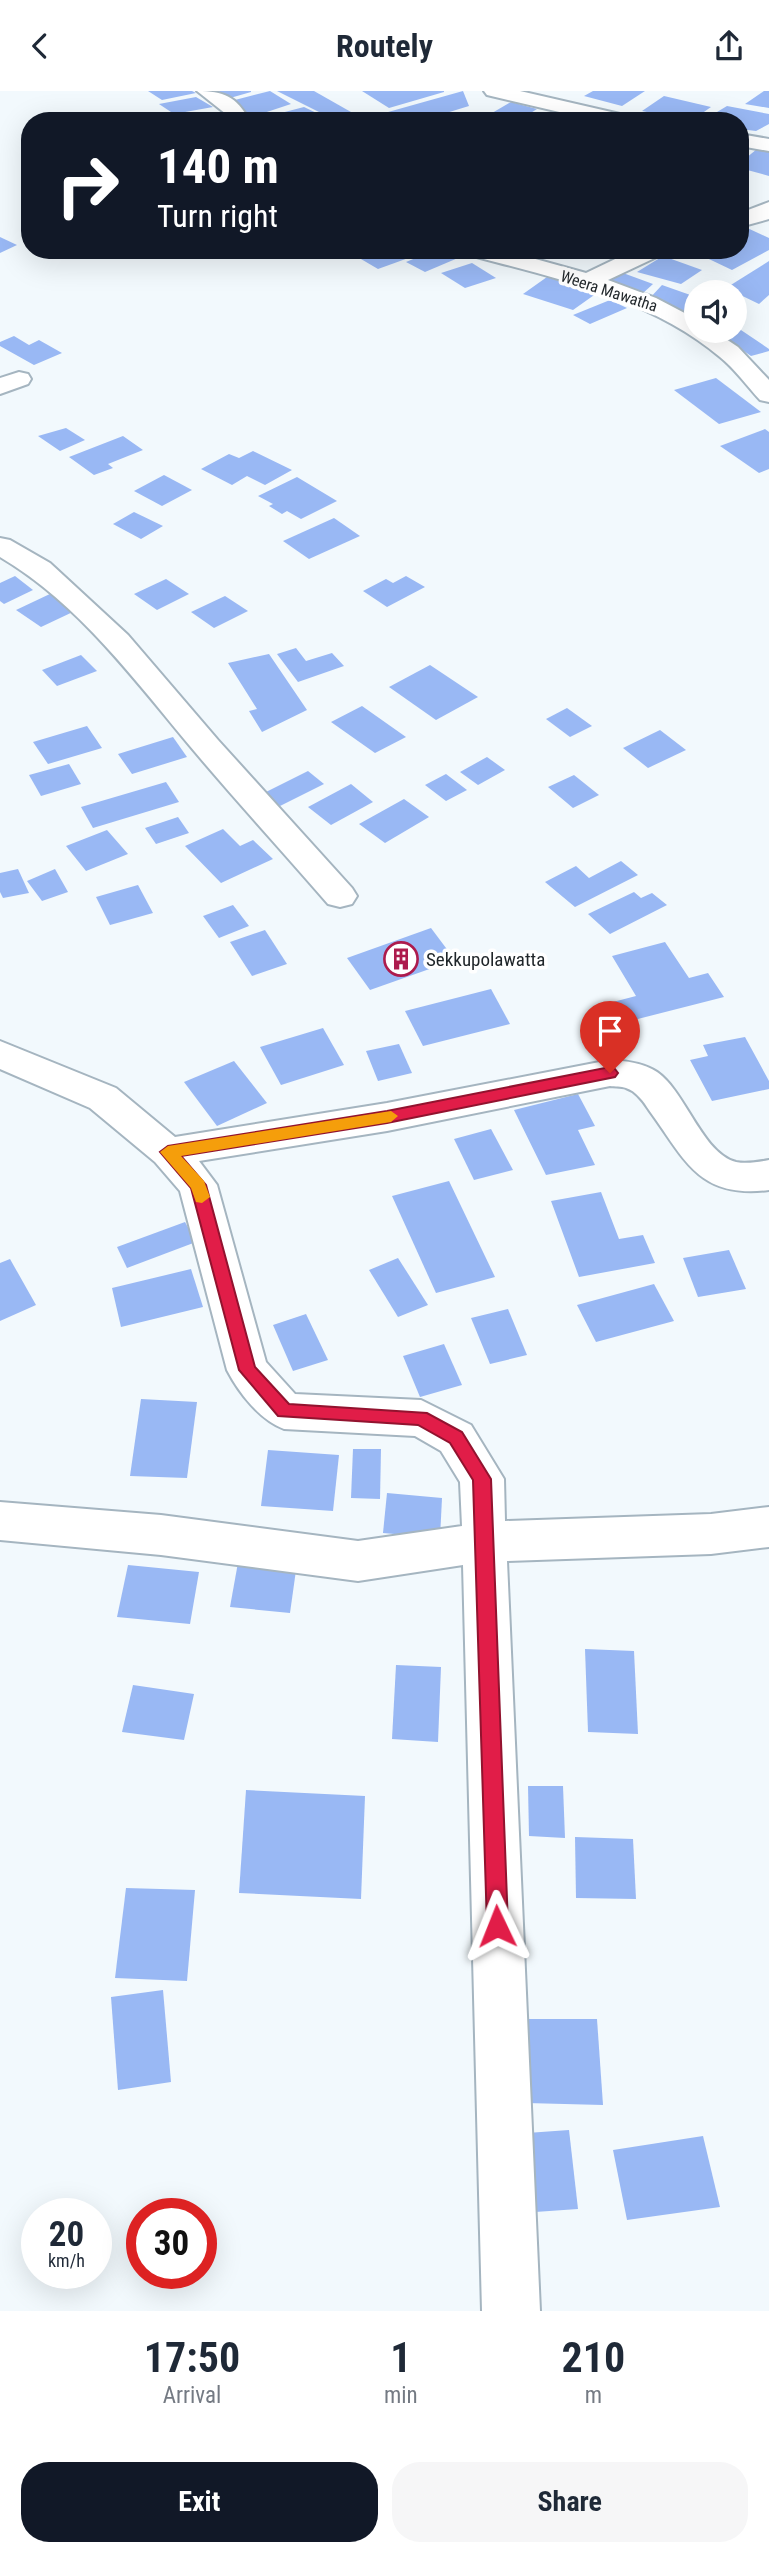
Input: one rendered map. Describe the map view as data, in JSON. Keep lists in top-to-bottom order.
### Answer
{
  "streets": {
    "street": ["Weera Mawatha"]
  },
  "places": {
    "building": ["Sekkupolawatta"]
  },
  "page": {
    "header": "Routely",
    "turn": ["140 m", "Turn right"],
    "speed": "20 km/h",
    "limit": "30",
    "eta": [
      "17:50",
      "Arrival",
      "1",
      "min",
      "210",
      "m"
    ],
    "buttons": ["Exit", "Share"]
  }
}
